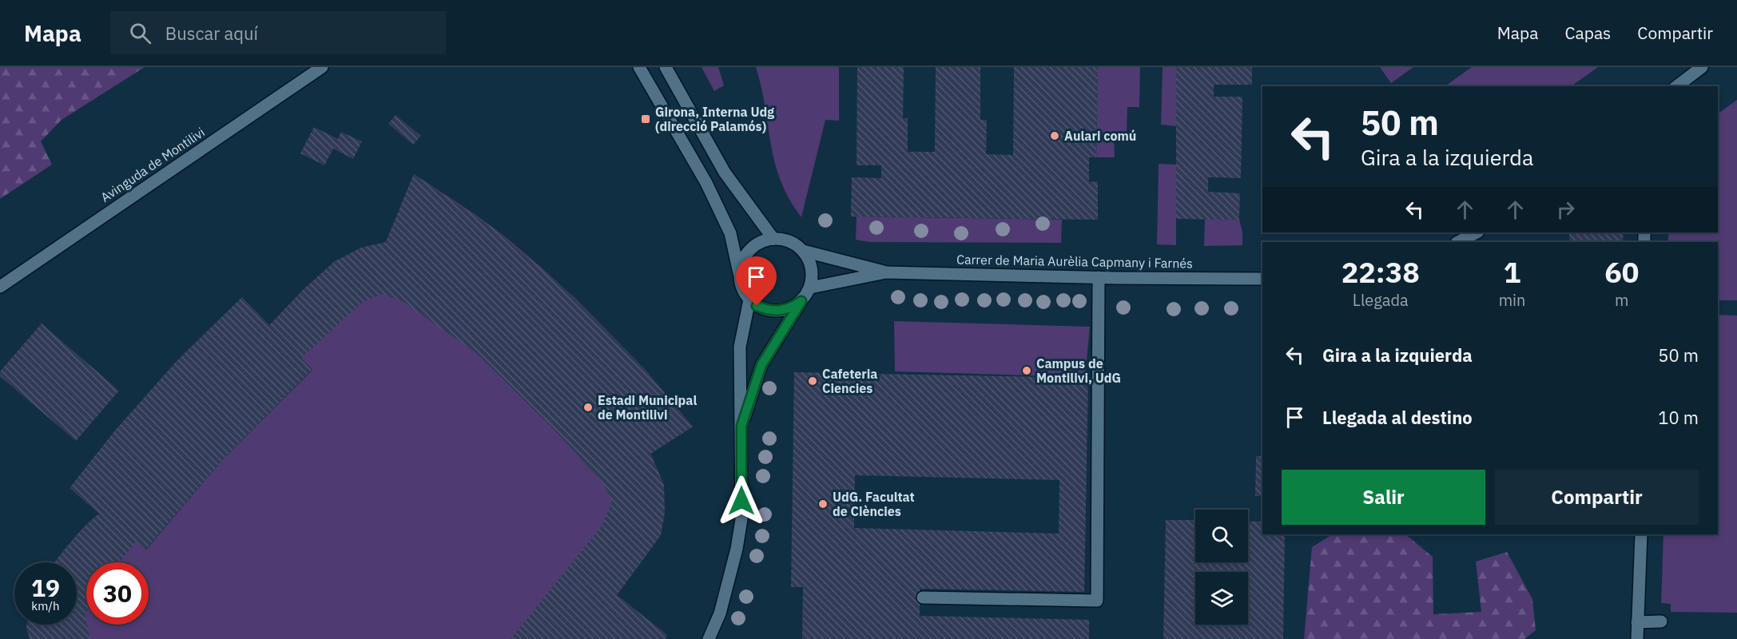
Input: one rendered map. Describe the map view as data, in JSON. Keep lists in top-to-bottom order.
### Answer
{
  "streets": {
    "street": ["Avinguda de Montilivi", "Carrer de Maria Aurèlia Capmany i Farnés"]
  },
  "places": {
    "transit": ["Girona, Interna Udg (direcció Palamós)"],
    "other": [
      "Aulari comú",
      "Campus de Montilivi, UdG",
      "Cafeteria Ciencies",
      "Estadi Municipal de Montilivi",
      "UdG. Facultat de Ciències"
    ]
  },
  "page": {
    "header": "Mapa",
    "search": "Buscar aquí",
    "nav": ["Mapa", "Capas", "Compartir"],
    "turn": ["50 m", "Gira a la izquierda"],
    "eta": [
      "22:38",
      "Llegada",
      "1",
      "min",
      "60",
      "m"
    ],
    "list": [
      {
        "name": "Gira a la izquierda",
        "value": "50 m"
      },
      {
        "name": "Llegada al destino",
        "value": "10 m"
      }
    ],
    "buttons": ["Salir", "Compartir"],
    "speed": "19 km/h",
    "limit": "30"
  }
}
